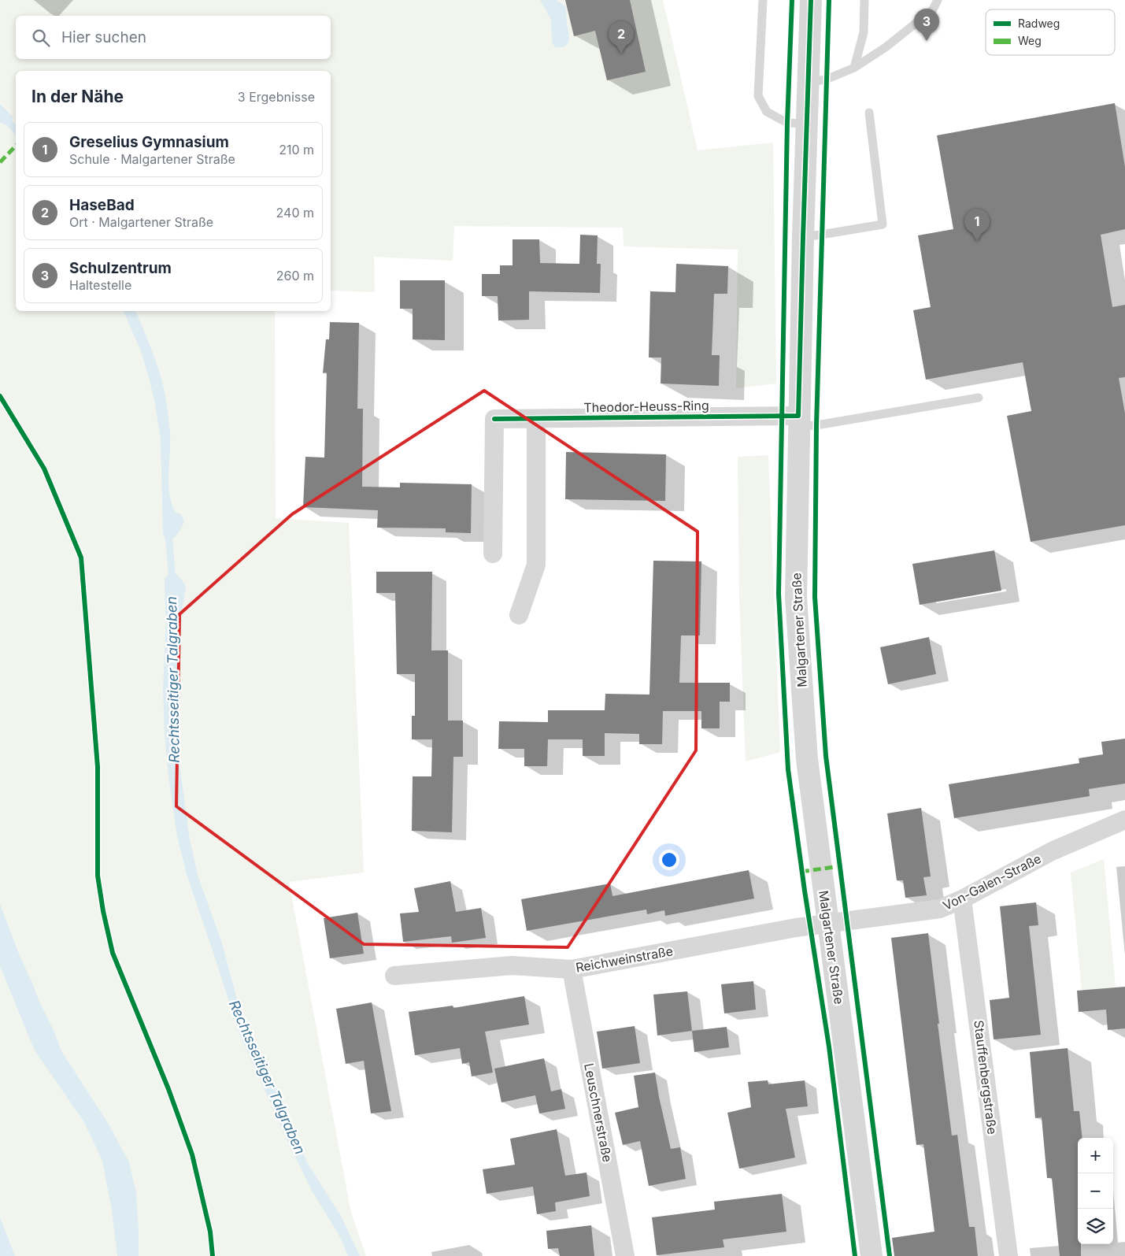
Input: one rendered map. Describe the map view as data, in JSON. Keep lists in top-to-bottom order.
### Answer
{
  "streets": {
    "street": [
      "Theodor-Heuss-Ring",
      "Malgartener Straße",
      "Von-Galen-Straße",
      "Reichweinstraße",
      "Stauffenbergstraße",
      "Leuschnerstraße"
    ]
  },
  "crossings": [
    ["Theodor-Heuss-Ring", "Malgartener Straße"],
    ["Malgartener Straße", "Von-Galen-Straße"],
    ["Malgartener Straße", "Reichweinstraße"],
    ["Von-Galen-Straße", "Reichweinstraße"],
    ["Von-Galen-Straße", "Stauffenbergstraße"],
    ["Reichweinstraße", "Leuschnerstraße"]
  ],
  "water": ["Rechtsseitiger Talgraben"],
  "legend": ["Radweg", "Weg"],
  "page": {
    "pins": ["3", "2", "1"],
    "search": "Hier suchen",
    "heading": ["In der Nähe", "3 Ergebnisse"],
    "list": [
      {
        "mark": "1",
        "name": "Greselius Gymnasium",
        "note": "Schule · Malgartener Straße",
        "value": "210 m"
      },
      {
        "mark": "2",
        "name": "HaseBad",
        "note": "Ort · Malgartener Straße",
        "value": "240 m"
      },
      {
        "mark": "3",
        "name": "Schulzentrum",
        "note": "Haltestelle",
        "value": "260 m"
      }
    ],
    "map_buttons": ["+", "−"]
  }
}
